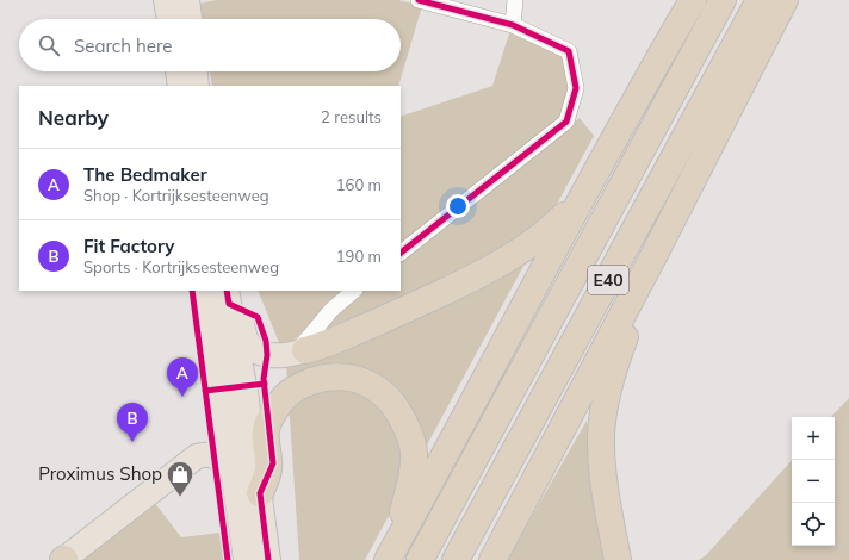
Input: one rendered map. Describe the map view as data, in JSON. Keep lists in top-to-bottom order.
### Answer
{
  "streets": {
    "highway": ["E40"]
  },
  "places": {
    "shop": ["Proximus Shop"]
  },
  "page": {
    "search": "Search here",
    "heading": ["Nearby", "2 results"],
    "list": [
      {
        "mark": "A",
        "name": "The Bedmaker",
        "note": "Shop · Kortrijksesteenweg",
        "value": "160 m"
      },
      {
        "mark": "B",
        "name": "Fit Factory",
        "note": "Sports · Kortrijksesteenweg",
        "value": "190 m"
      }
    ],
    "pins": ["A", "B"],
    "map_buttons": ["+", "−"]
  }
}
